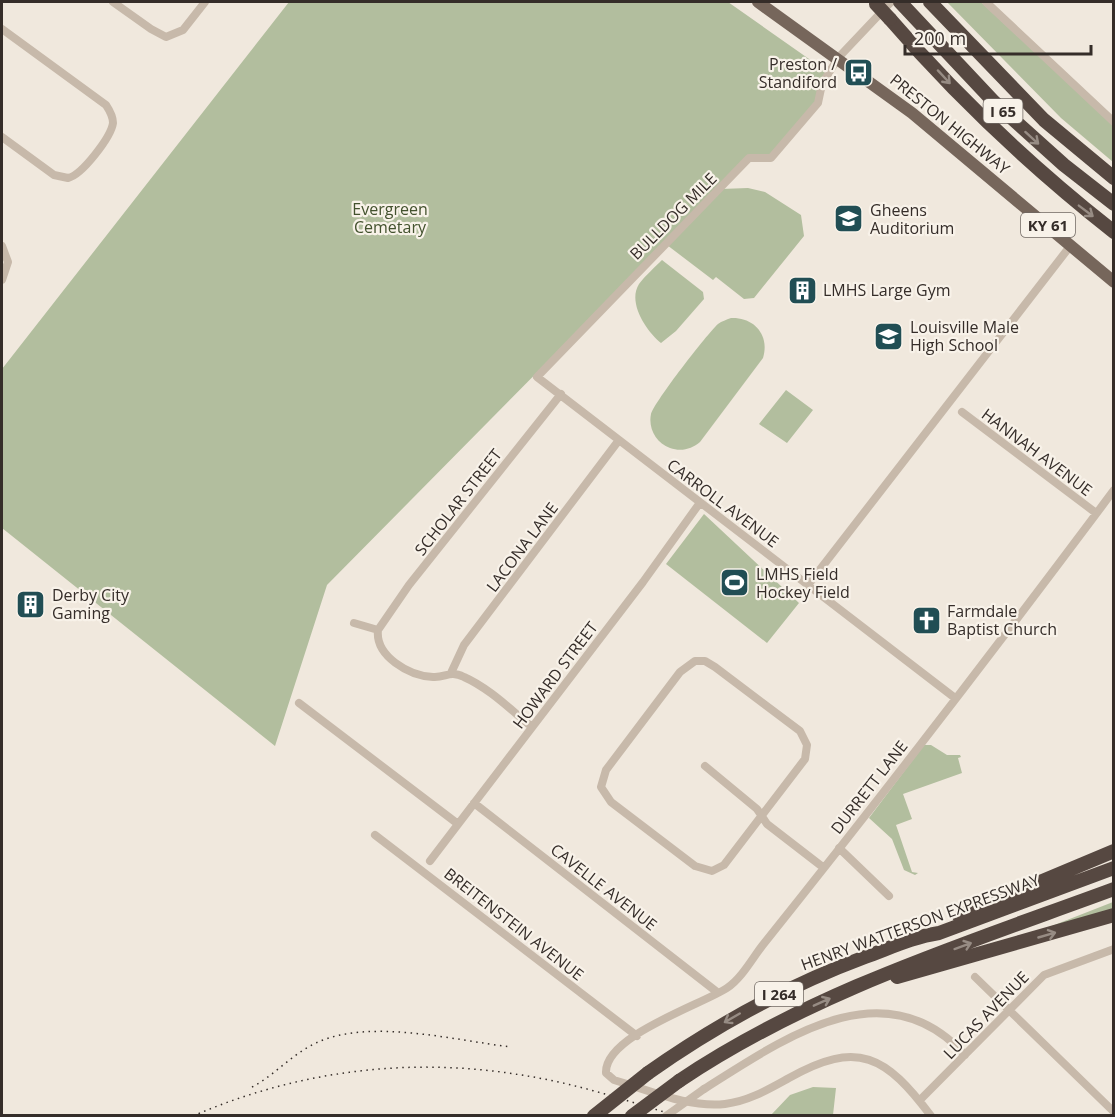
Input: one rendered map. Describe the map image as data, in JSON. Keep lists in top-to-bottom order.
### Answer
{
  "streets": {
    "highway": ["I 65", "HENRY WATTERSON EXPRESSWAY", "I 264"],
    "main road": ["PRESTON HIGHWAY", "KY 61"],
    "street": [
      "BULLDOG MILE",
      "HANNAH AVENUE",
      "SCHOLAR STREET",
      "CARROLL AVENUE",
      "LACONA LANE",
      "HOWARD STREET",
      "DURRETT LANE",
      "CAVELLE AVENUE",
      "BREITENSTEIN AVENUE",
      "LUCAS AVENUE"
    ]
  },
  "crossings": [
    ["PRESTON HIGHWAY", "BULLDOG MILE"],
    ["BULLDOG MILE", "SCHOLAR STREET"],
    ["BULLDOG MILE", "CARROLL AVENUE"],
    ["HANNAH AVENUE", "DURRETT LANE"],
    ["SCHOLAR STREET", "CARROLL AVENUE"],
    ["CARROLL AVENUE", "LACONA LANE"],
    ["CARROLL AVENUE", "HOWARD STREET"],
    ["CARROLL AVENUE", "DURRETT LANE"],
    ["HOWARD STREET", "CAVELLE AVENUE"],
    ["DURRETT LANE", "CAVELLE AVENUE"],
    ["DURRETT LANE", "BREITENSTEIN AVENUE"],
    ["DURRETT LANE", "LUCAS AVENUE"]
  ],
  "parks": ["Evergreen Cemetary"],
  "places": {
    "bus stop": ["Preston / Standiford"],
    "school or university": ["Gheens Auditorium", "Louisville Male High School"],
    "building": ["LMHS Large Gym", "Derby City Gaming"],
    "sports": ["LMHS Field Hockey Field"],
    "church": ["Farmdale Baptist Church"]
  },
  "scale_bar": "200 m"
}
